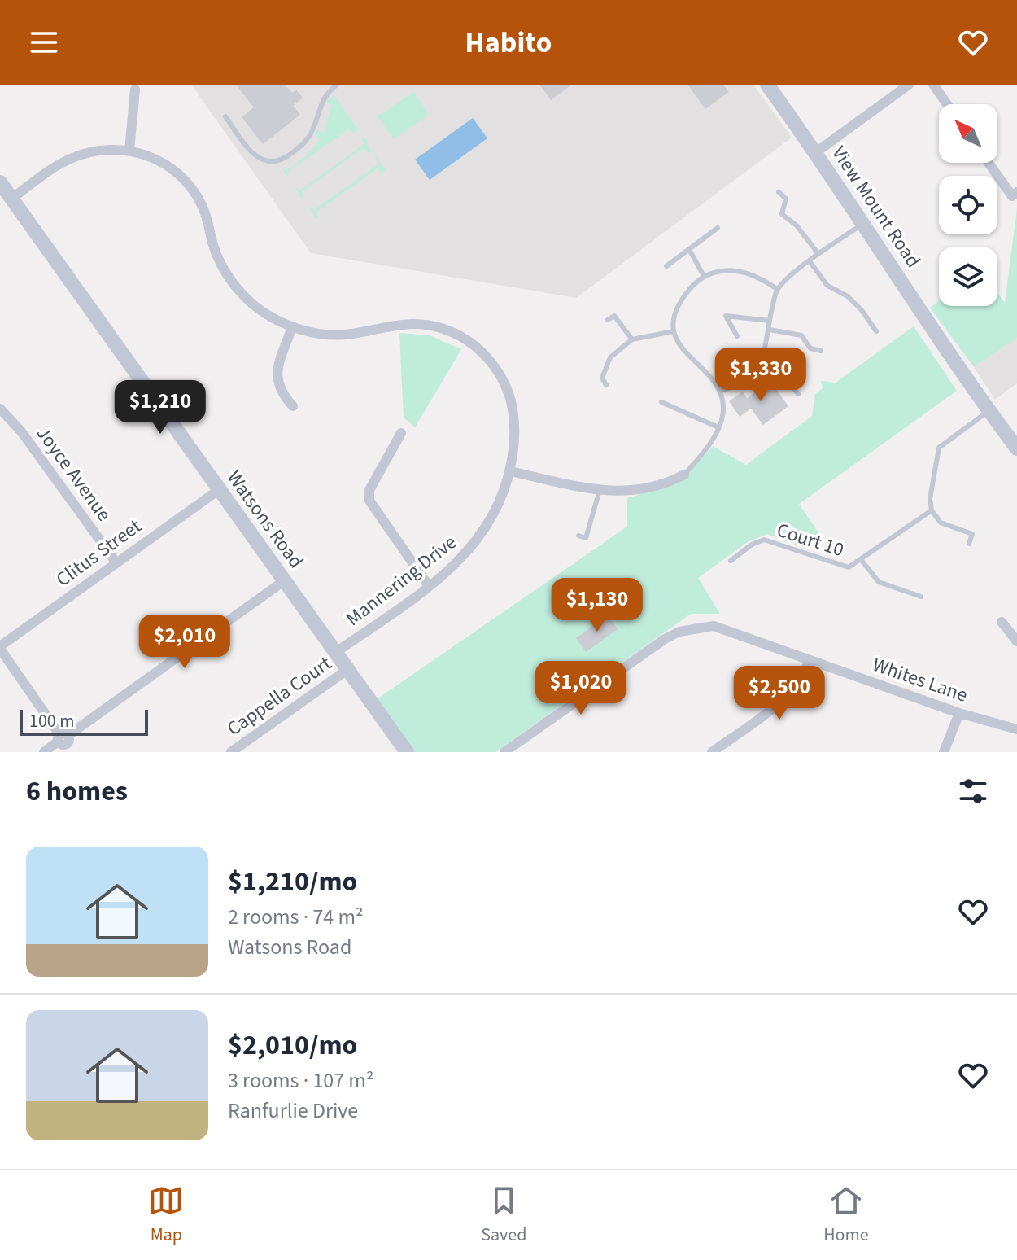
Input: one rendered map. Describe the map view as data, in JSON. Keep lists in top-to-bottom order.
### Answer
{
  "streets": {
    "street": [
      "View Mount Road",
      "Joyce Avenue",
      "Watsons Road",
      "Clitus Street",
      "Mannering Drive",
      "Whites Lane",
      "Cappella Court"
    ],
    "lane": ["Court 10"]
  },
  "crossings": [
    ["Joyce Avenue", "Clitus Street"],
    ["Watsons Road", "Clitus Street"],
    ["Watsons Road", "Mannering Drive"],
    ["Watsons Road", "Cappella Court"]
  ],
  "scale_bar": "100 m",
  "north": "top left",
  "page": {
    "header": "Habito",
    "price": [
      "$1,330",
      "$1,210",
      "$1,130",
      "$2,010",
      "$1,020",
      "$2,500"
    ],
    "scale": "100 m",
    "heading": "6 homes",
    "list": [
      {
        "name": "$1,210/mo",
        "note": "2 rooms · 74 m² · Watsons Road"
      },
      {
        "name": "$2,010/mo",
        "note": "3 rooms · 107 m² · Ranfurlie Drive"
      }
    ],
    "tabs": ["Map", "Saved", "Home"]
  }
}
